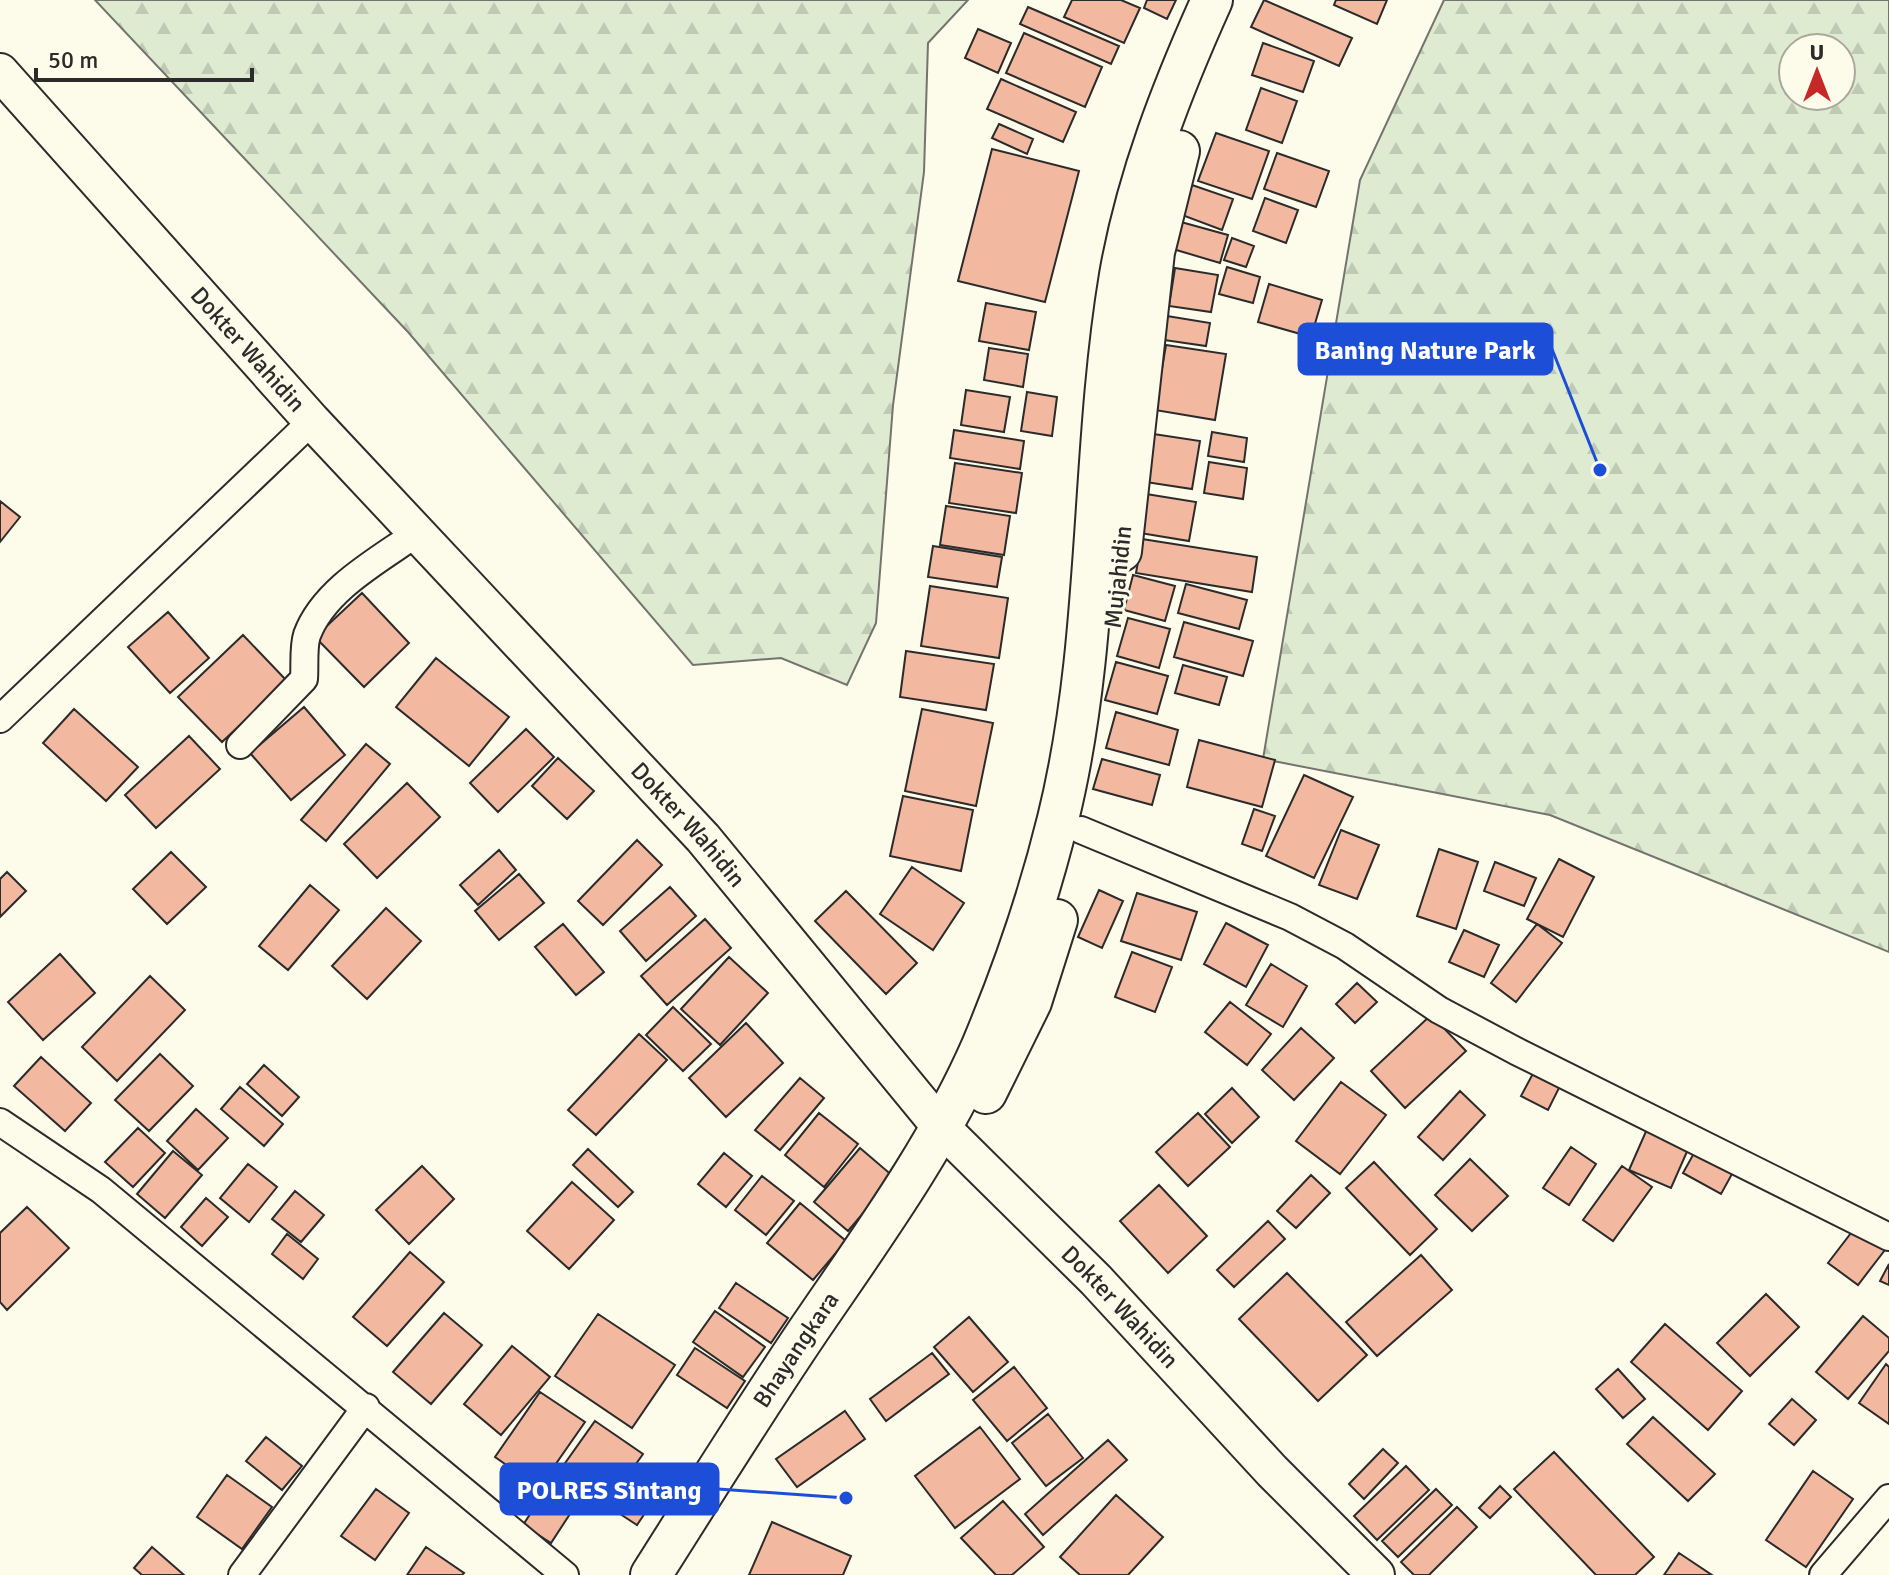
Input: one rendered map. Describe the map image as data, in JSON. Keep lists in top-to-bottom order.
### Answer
{
  "streets": {
    "main road": ["Mujahidin", "Bhayangkara"],
    "street": ["Dokter Wahidin"]
  },
  "crossings": [
    ["Dokter Wahidin", "Mujahidin"],
    ["Dokter Wahidin", "Bhayangkara"],
    ["Mujahidin", "Bhayangkara"]
  ],
  "places": ["Baning Nature Park", "POLRES Sintang"],
  "scale_bar": "50 m",
  "north": "top"
}
